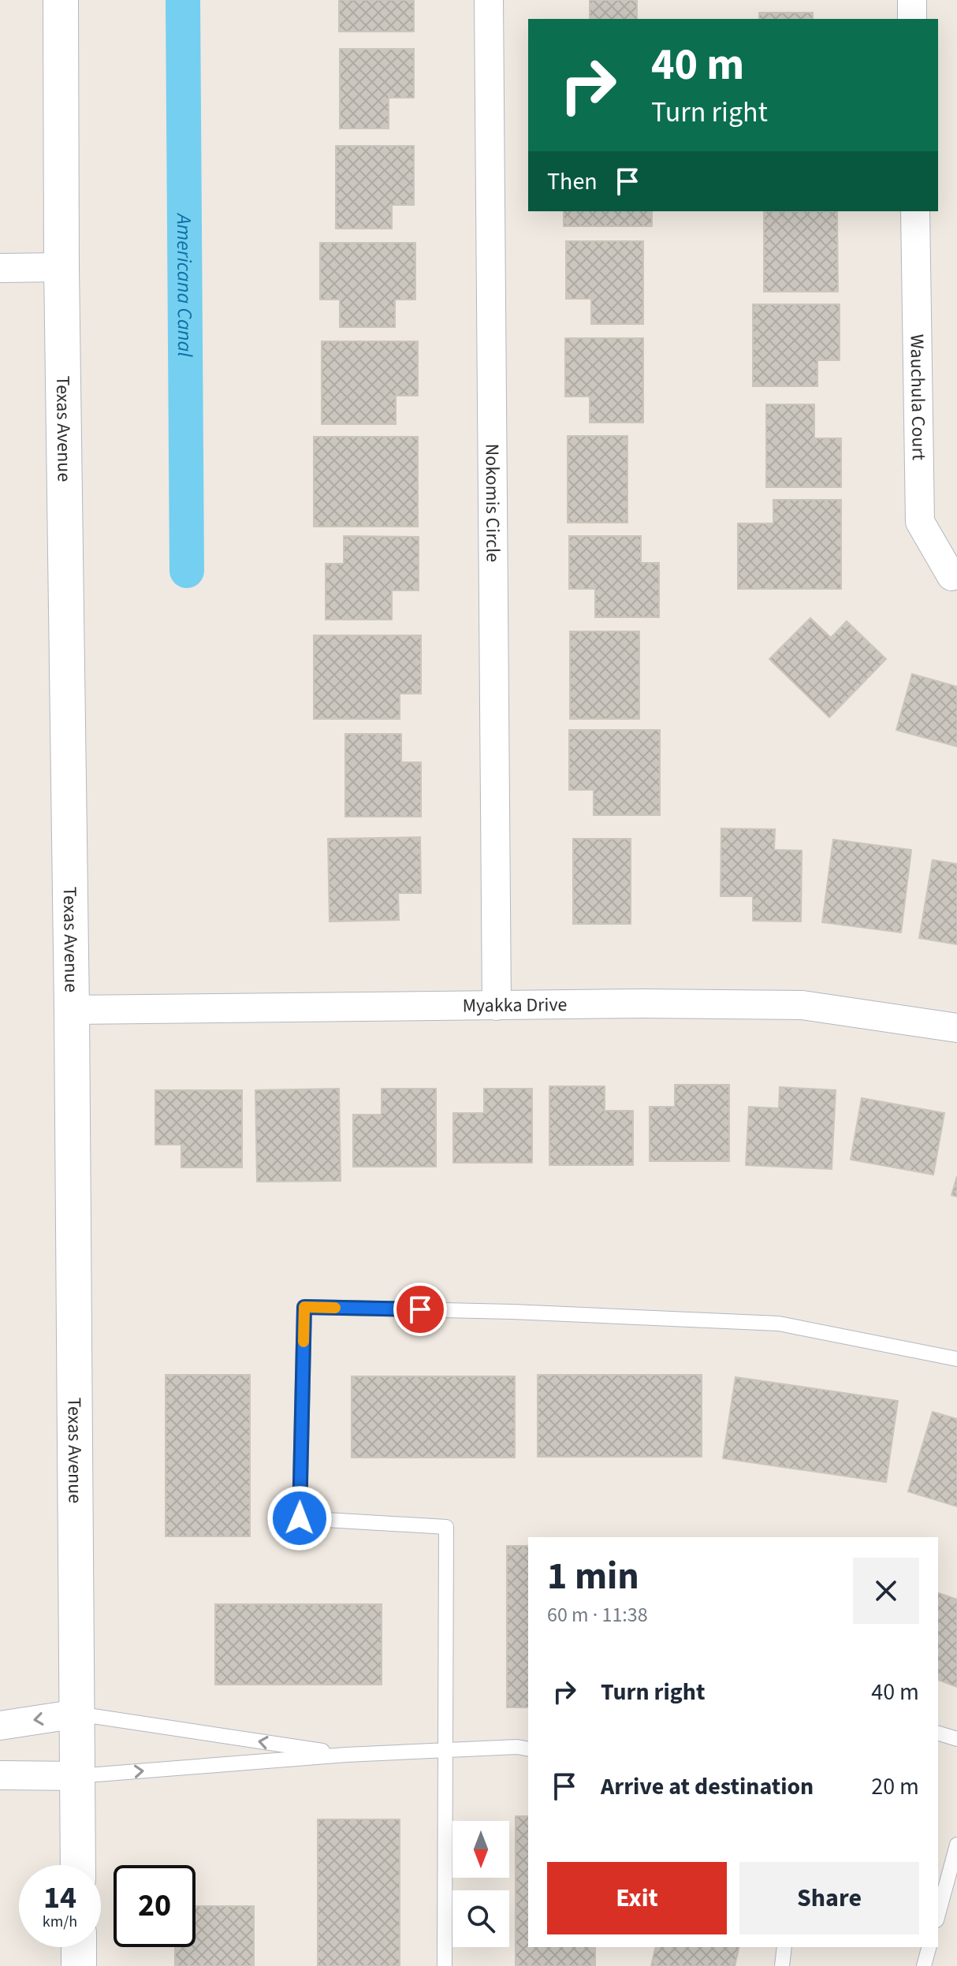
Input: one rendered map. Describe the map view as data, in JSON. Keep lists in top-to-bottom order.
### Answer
{
  "streets": {
    "street": [
      "Wauchula Court",
      "Texas Avenue",
      "Nokomis Circle",
      "Myakka Drive"
    ]
  },
  "crossings": [
    ["Texas Avenue", "Myakka Drive"],
    ["Nokomis Circle", "Myakka Drive"]
  ],
  "water": ["Americana Canal"],
  "north": "bottom",
  "page": {
    "turn": ["40 m", "Turn right"],
    "then": "Then",
    "heading": ["1 min", "60 m · 11:38"],
    "list": [
      {
        "name": "Turn right",
        "value": "40 m"
      },
      {
        "name": "Arrive at destination",
        "value": "20 m"
      }
    ],
    "buttons": ["Exit", "Share"],
    "speed": "14 km/h",
    "limit": "20"
  }
}
